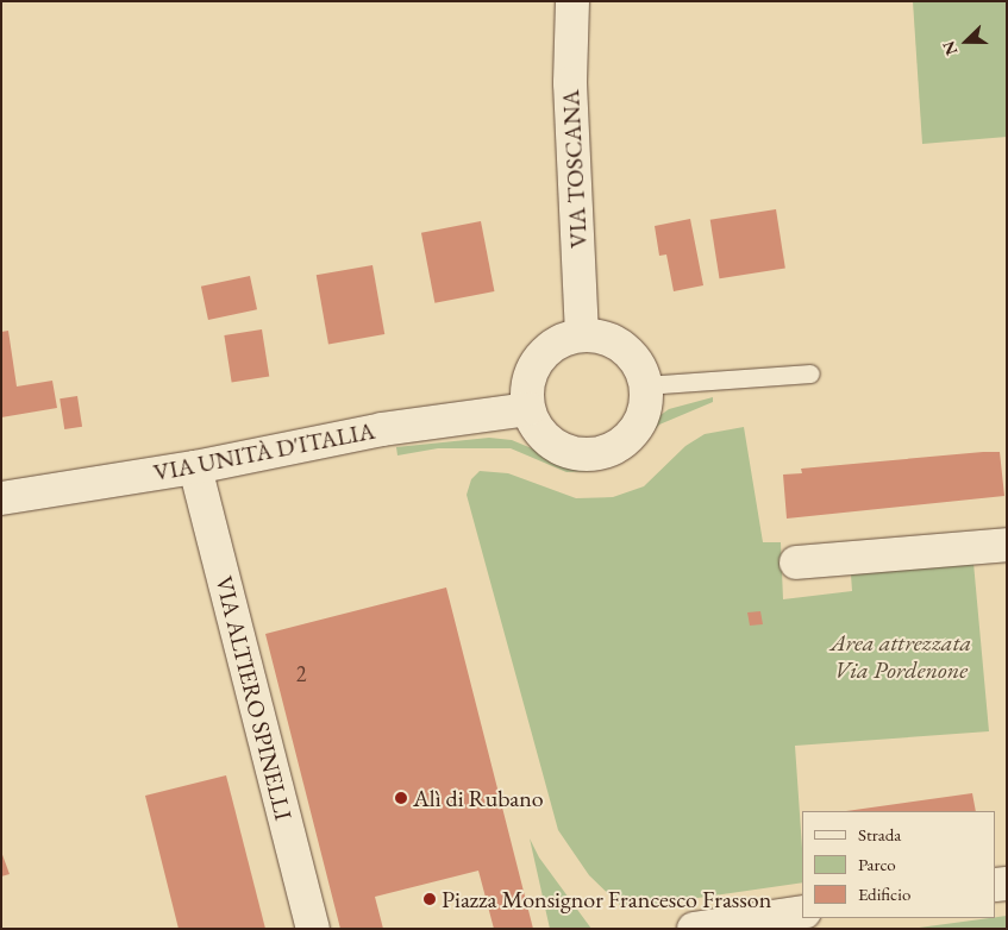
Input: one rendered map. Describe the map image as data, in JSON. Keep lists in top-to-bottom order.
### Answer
{
  "streets": {
    "street": ["VIA TOSCANA", "VIA UNITÀ D'ITALIA", "VIA ALTIERO SPINELLI"]
  },
  "crossings": [
    ["VIA TOSCANA", "VIA UNITÀ D'ITALIA"],
    ["VIA UNITÀ D'ITALIA", "VIA ALTIERO SPINELLI"]
  ],
  "parks": ["Area attrezzata Via Pordenone"],
  "places": ["Alì di Rubano", "Piazza Monsignor Francesco Frasson"],
  "house_numbers": ["2"],
  "legend": ["Strada", "Parco", "Edificio"],
  "north": "left"
}
